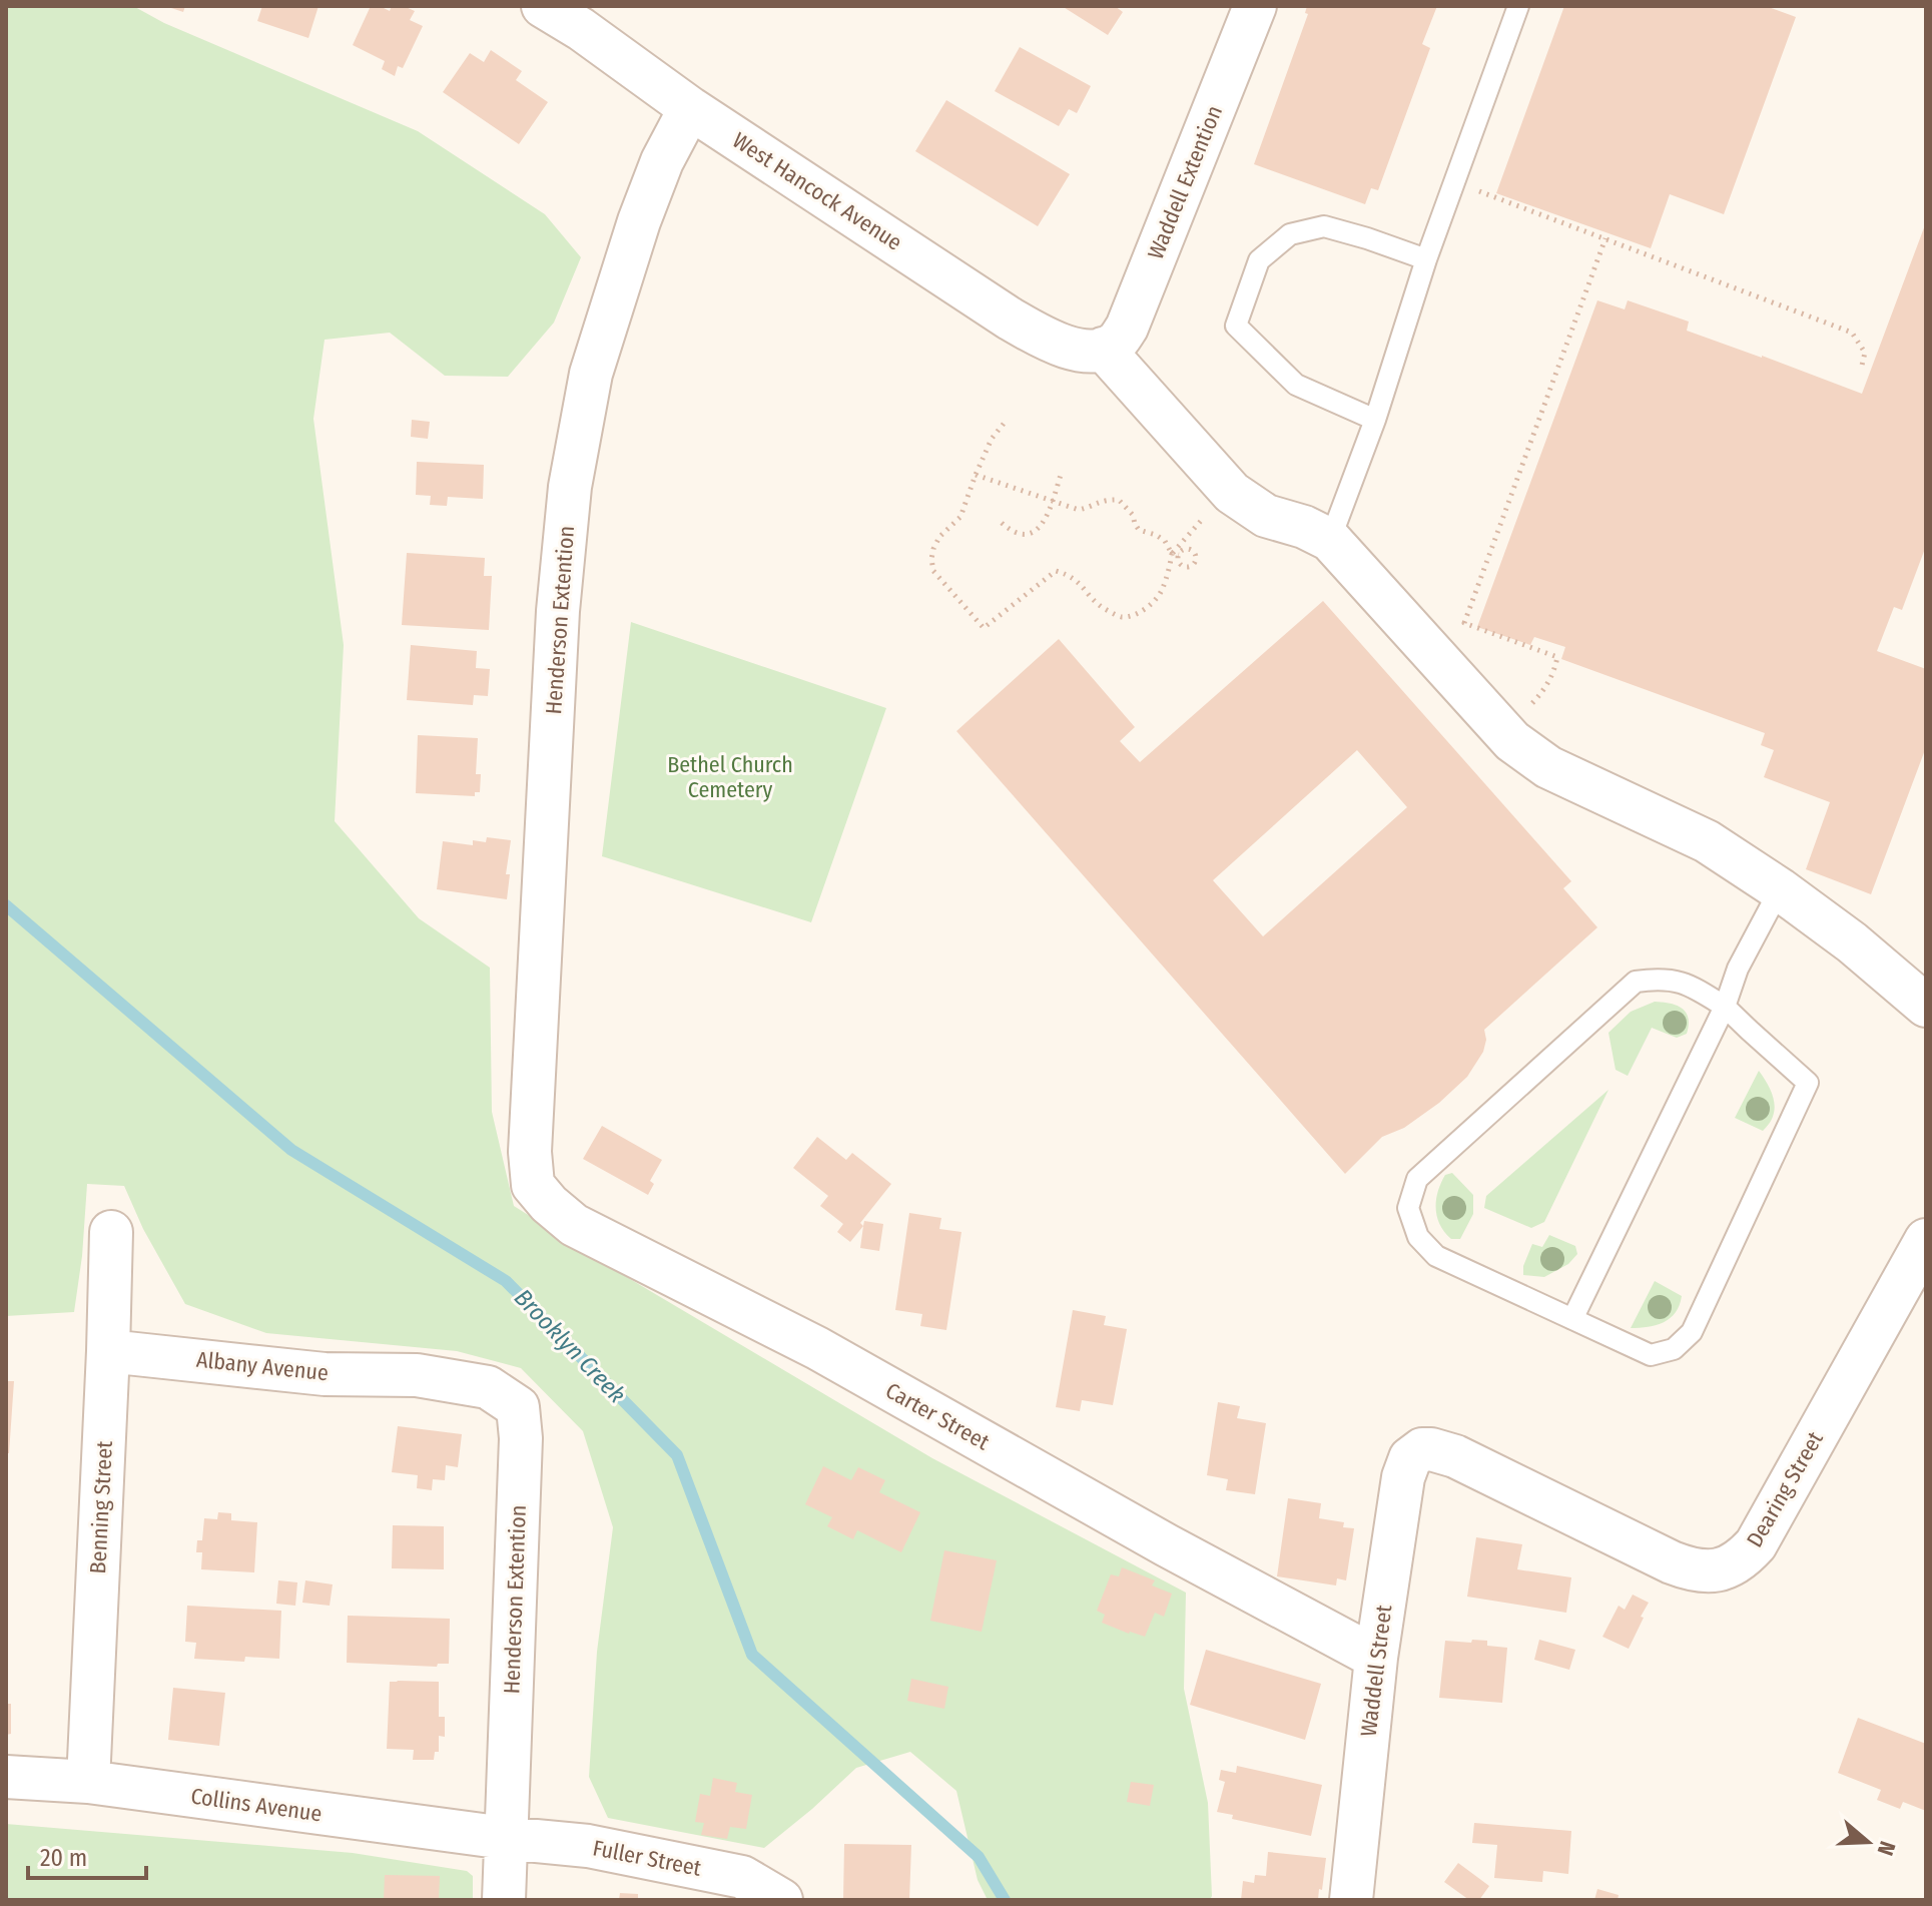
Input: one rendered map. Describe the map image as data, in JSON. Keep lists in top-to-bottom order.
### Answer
{
  "streets": {
    "street": [
      "Waddell Extention",
      "West Hancock Avenue",
      "Henderson Extention",
      "Albany Avenue",
      "Carter Street",
      "Dearing Street",
      "Benning Street",
      "Waddell Street",
      "Collins Avenue",
      "Fuller Street"
    ]
  },
  "crossings": [
    ["Waddell Extention", "West Hancock Avenue"],
    ["West Hancock Avenue", "Henderson Extention"],
    ["Henderson Extention", "Albany Avenue"],
    ["Henderson Extention", "Carter Street"],
    ["Henderson Extention", "Collins Avenue"],
    ["Henderson Extention", "Fuller Street"],
    ["Albany Avenue", "Benning Street"],
    ["Carter Street", "Waddell Street"],
    ["Dearing Street", "Waddell Street"],
    ["Benning Street", "Collins Avenue"],
    ["Collins Avenue", "Fuller Street"]
  ],
  "water": ["Brooklyn Creek"],
  "parks": ["Bethel Church Cemetery"],
  "scale_bar": "20 m",
  "north": "right"
}
